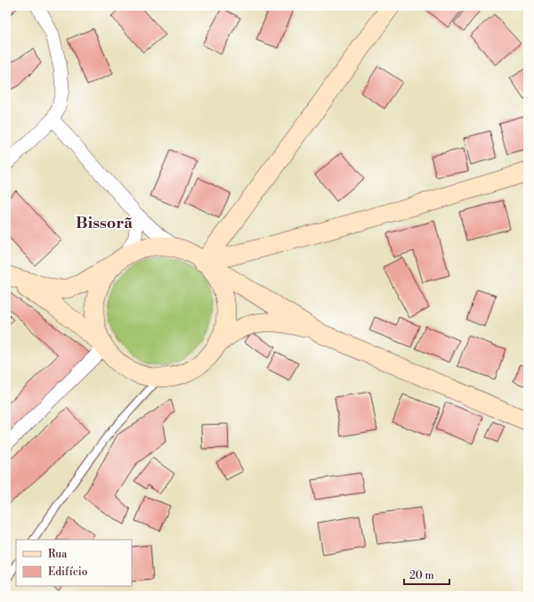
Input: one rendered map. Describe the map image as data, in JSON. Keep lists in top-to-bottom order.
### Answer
{
  "districts": ["Bissorã"],
  "legend": ["Rua", "Edifício"],
  "scale_bar": "20 m"
}
